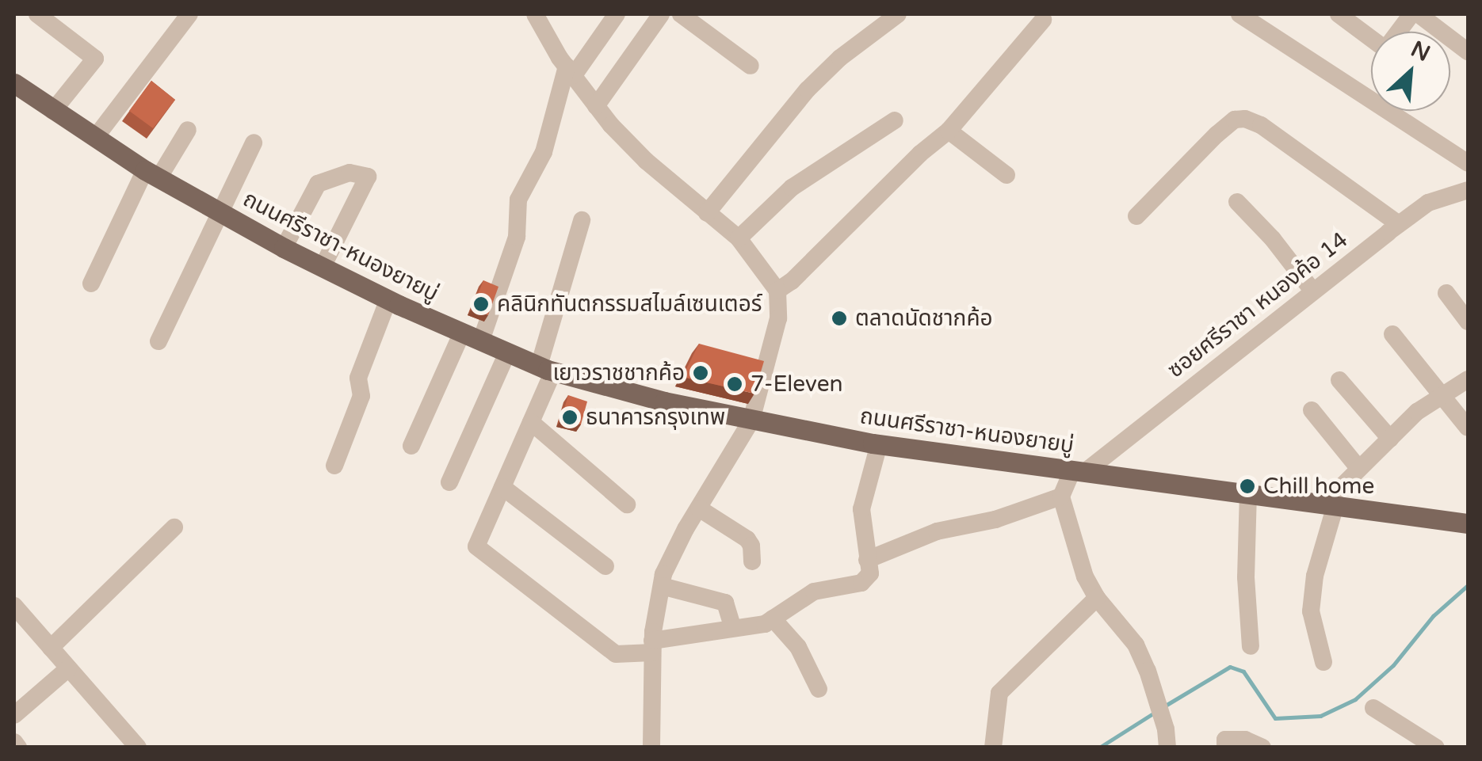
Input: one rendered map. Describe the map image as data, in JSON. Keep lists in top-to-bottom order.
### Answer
{
  "streets": {
    "main road": ["ถนนศรีราชา-หนองยายบู่"],
    "street": ["ซอยศรีราชา หนองค้อ 14"]
  },
  "crossings": [
    ["ถนนศรีราชา-หนองยายบู่", "ซอยศรีราชา หนองค้อ 14"]
  ],
  "places": [
    "คลินิกทันตกรรมสไมล์เซนเตอร์",
    "ตลาดนัดชากค้อ",
    "เยาวราชชากค้อ",
    "7-Eleven",
    "ธนาคารกรุงเทพ",
    "Chill home"
  ],
  "north": "top right"
}
